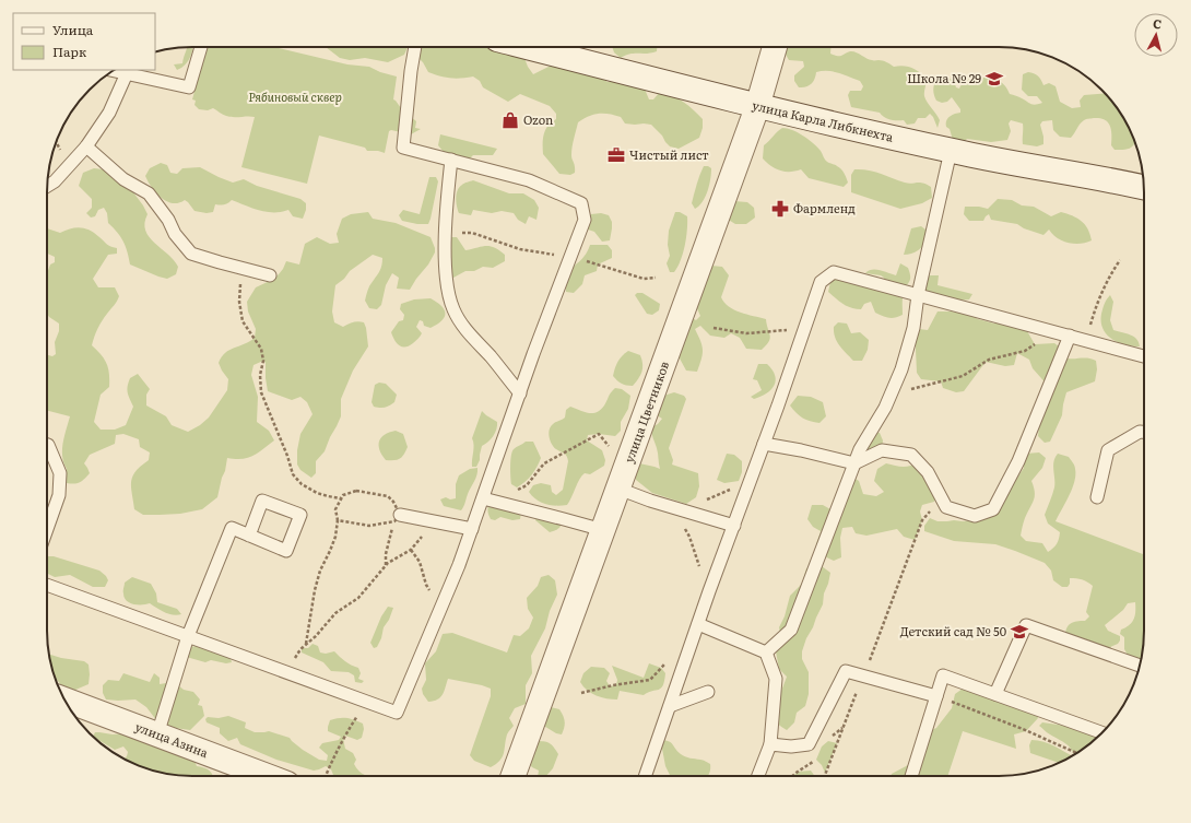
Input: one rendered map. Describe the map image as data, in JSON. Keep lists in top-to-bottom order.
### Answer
{
  "streets": {
    "street": ["улица Карла Либкнехта", "улица Цветников", "улица Азина"]
  },
  "crossings": [
    ["улица Карла Либкнехта", "улица Цветников"]
  ],
  "parks": ["Рябиновый сквер"],
  "places": {
    "school or university": ["Школа № 29", "Детский сад № 50"],
    "shop": ["Ozon"],
    "office": ["Чистый лист"],
    "pharmacy": ["Фармленд"]
  },
  "legend": ["Улица", "Парк"],
  "north": "top"
}
